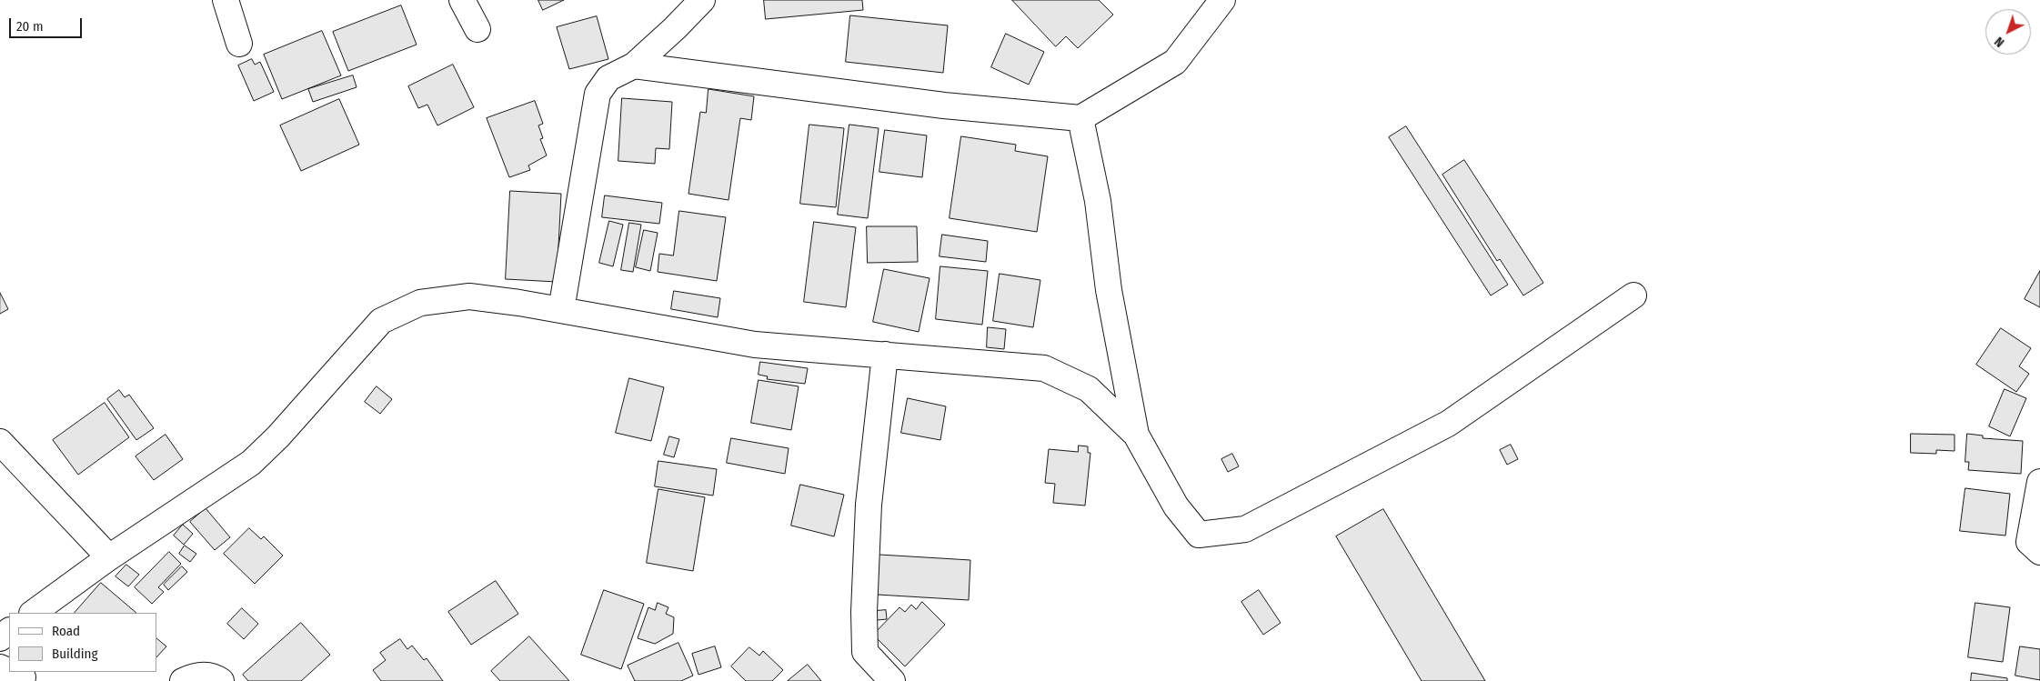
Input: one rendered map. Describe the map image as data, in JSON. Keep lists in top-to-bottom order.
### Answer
{
  "legend": ["Road", "Building"],
  "scale_bar": "20 m",
  "north": "bottom left"
}
